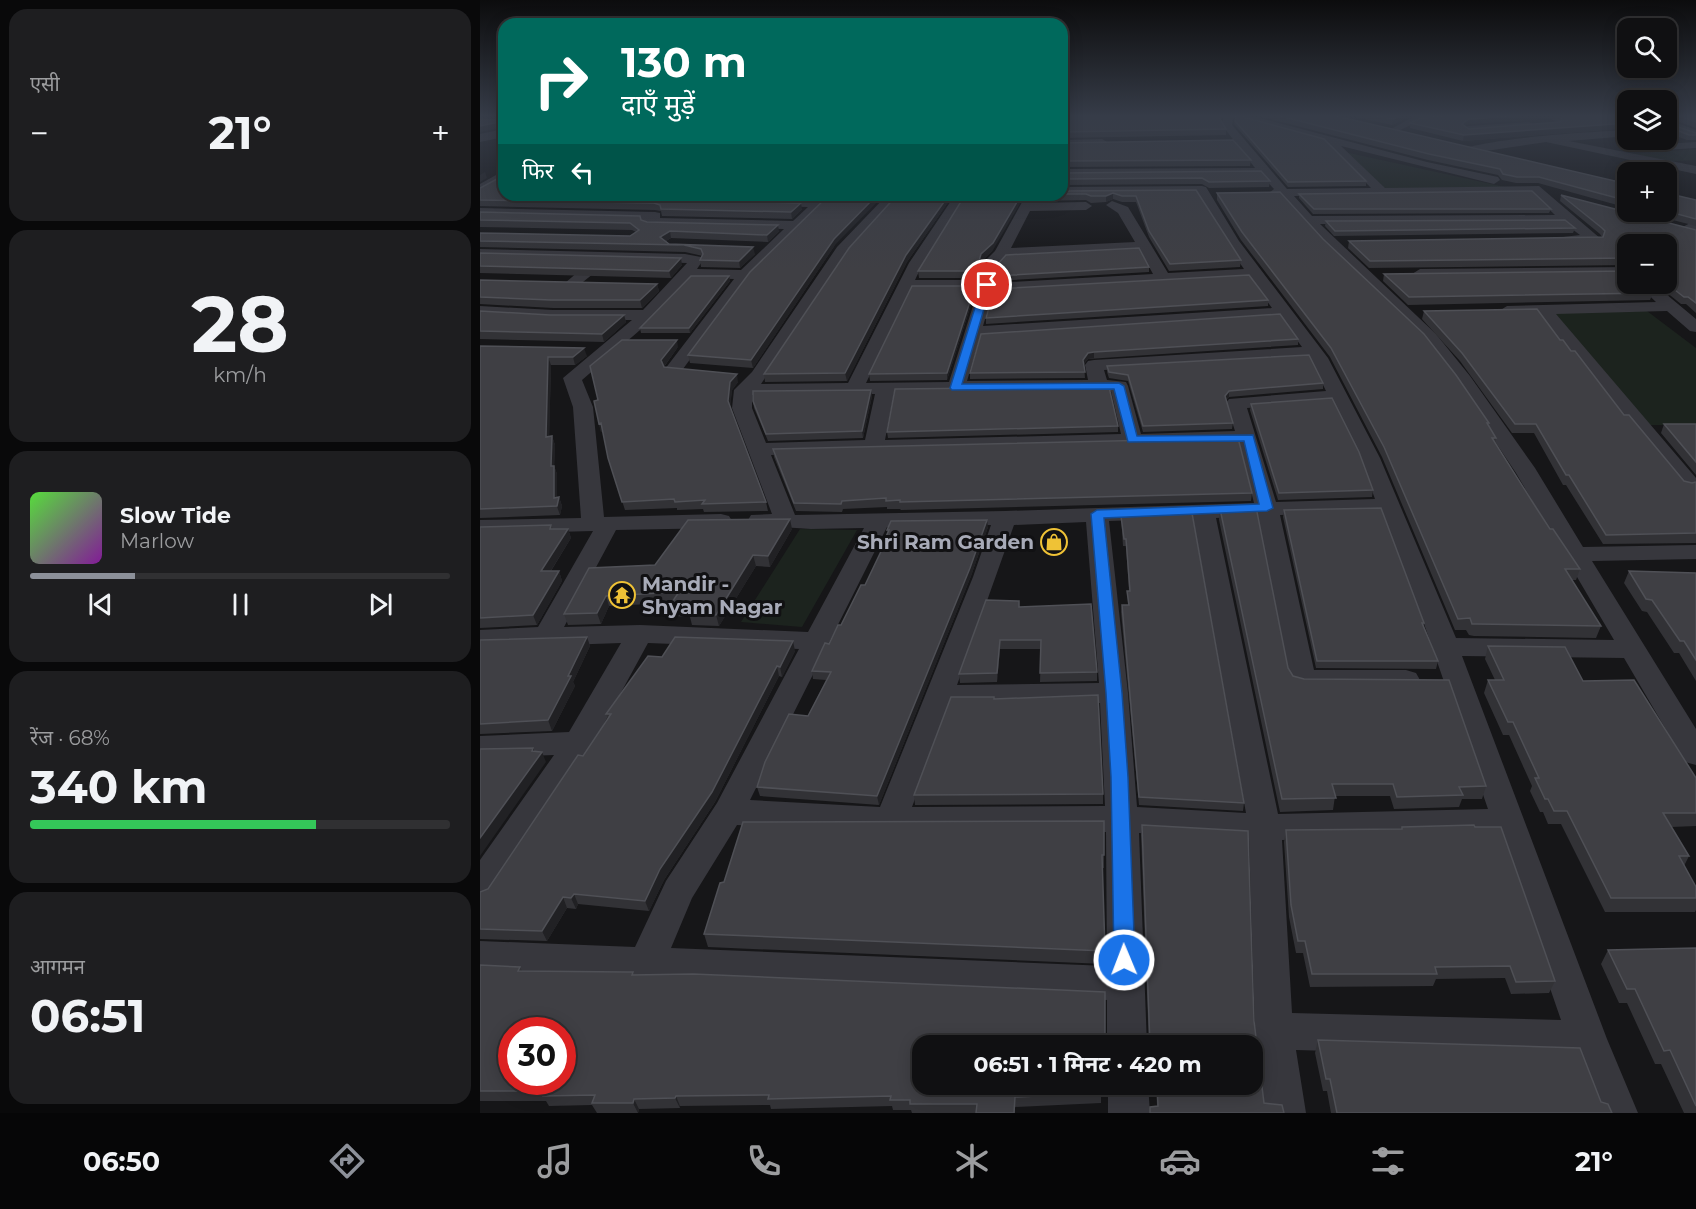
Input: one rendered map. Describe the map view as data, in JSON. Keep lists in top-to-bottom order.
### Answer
{
  "places": {
    "shop": ["Shri Ram Garden"],
    "temple": ["Mandir - Shyam Nagar"]
  },
  "page": {
    "tile": [
      "एसी",
      ["28", "km/h"],
      ["रेंज · 68%", "340 km"],
      ["आगमन", "06:51"]
    ],
    "map_buttons": ["+", "−"],
    "turn": ["130 m", "दाएँ मुड़ें"],
    "heat": ["−", "21°", "+"],
    "then": "फिर",
    "song": ["Slow Tide", "Marlow"],
    "limit": "30",
    "trip": "06:51 · 1 मिनट · 420 m",
    "tabs": ["06:50", "21°"]
  }
}
